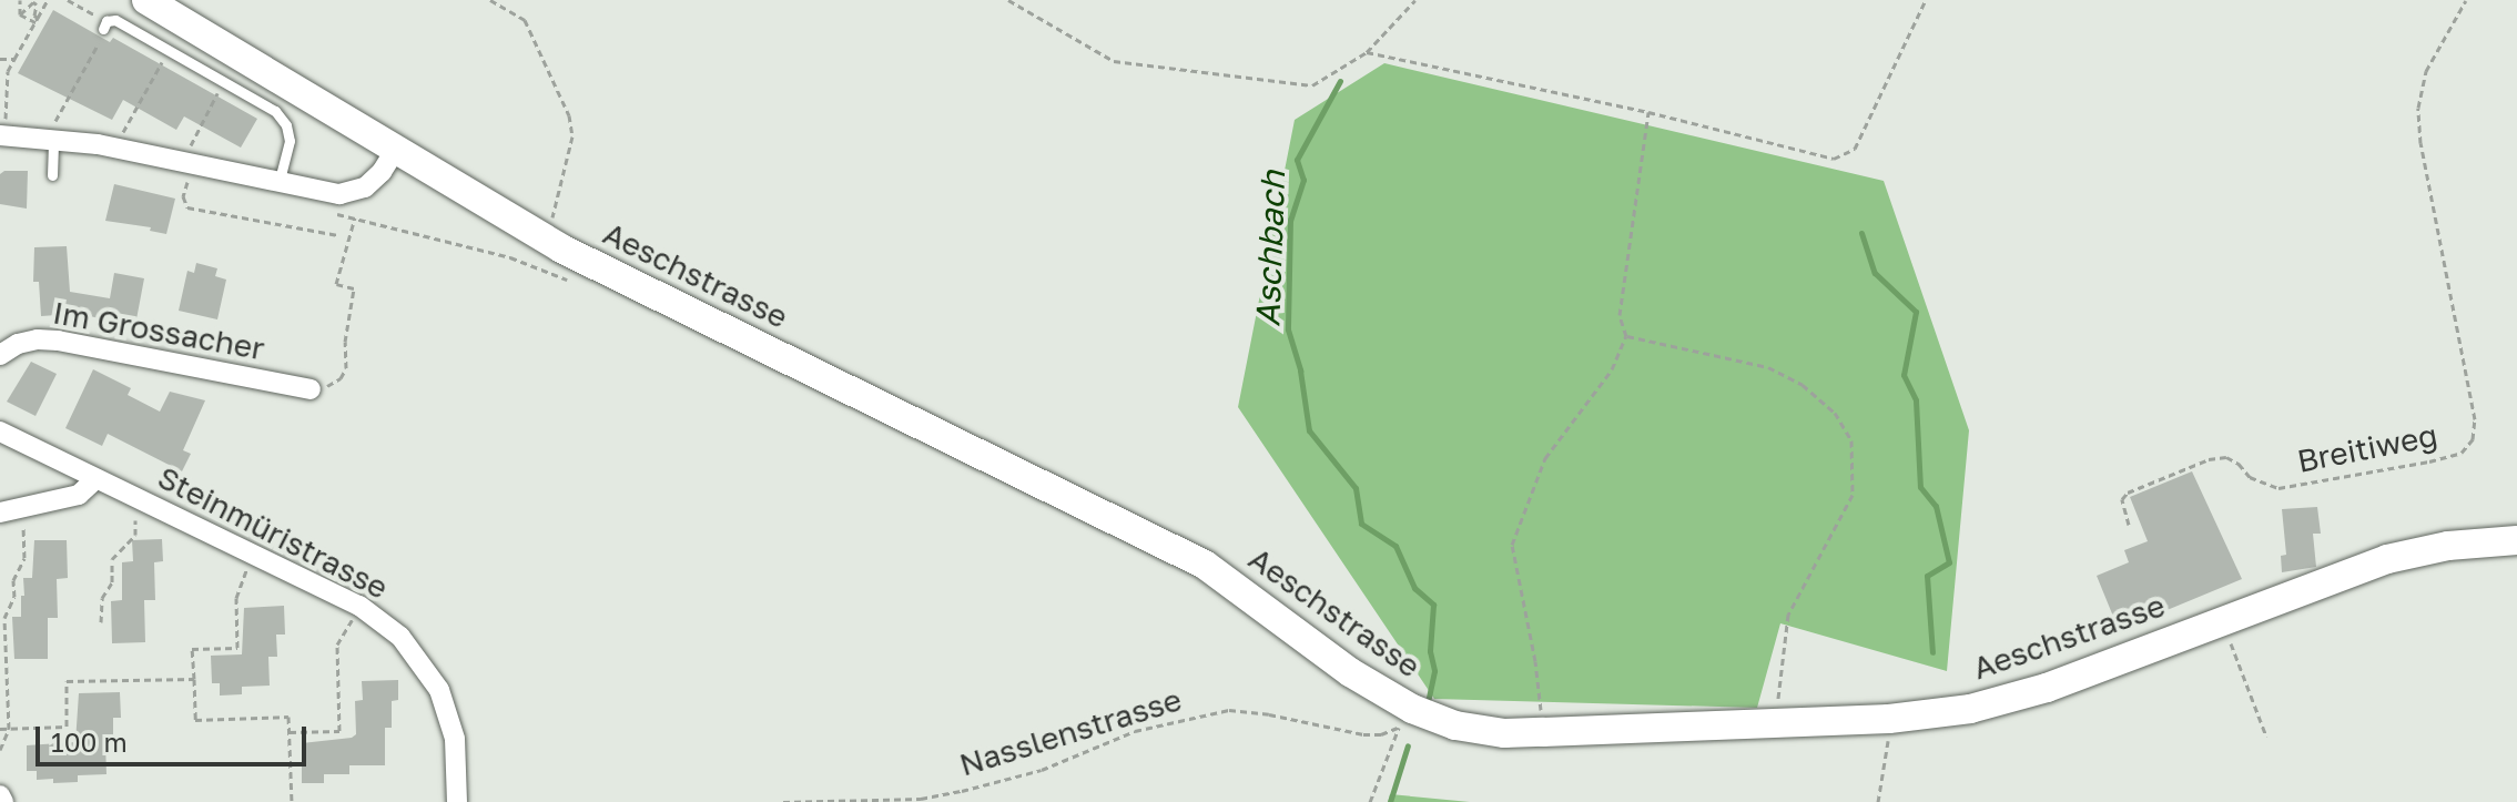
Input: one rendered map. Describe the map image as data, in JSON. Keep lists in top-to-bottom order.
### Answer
{
  "streets": {
    "main road": ["Aeschstrasse"],
    "street": ["Im Grossacher", "Steinmüristrasse"],
    "path": ["Breitiweg", "Nasslenstrasse"]
  },
  "crossings": [
    ["Aeschstrasse", "Nasslenstrasse"]
  ],
  "water": ["Aschbach"],
  "scale_bar": "100 m"
}
